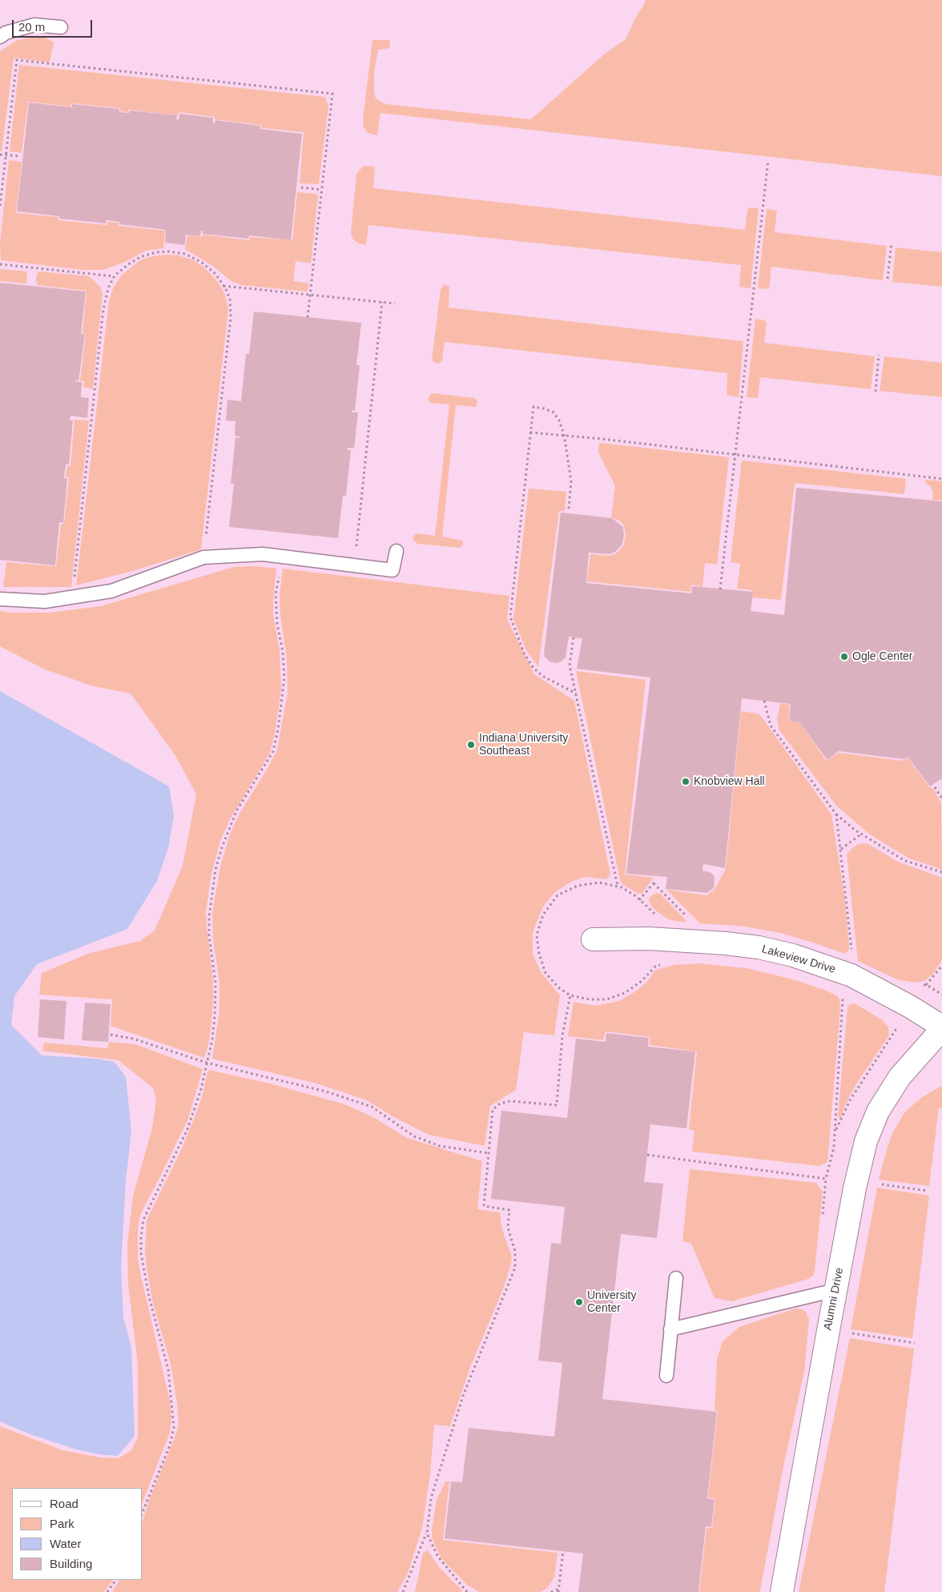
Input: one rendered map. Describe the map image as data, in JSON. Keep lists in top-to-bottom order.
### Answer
{
  "streets": {
    "street": ["Lakeview Drive", "Alumni Drive"]
  },
  "crossings": [
    ["Lakeview Drive", "Alumni Drive"]
  ],
  "places": [
    "Ogle Center",
    "Indiana University Southeast",
    "Knobview Hall",
    "University Center"
  ],
  "legend": [
    "Road",
    "Park",
    "Water",
    "Building"
  ],
  "scale_bar": "20 m"
}
